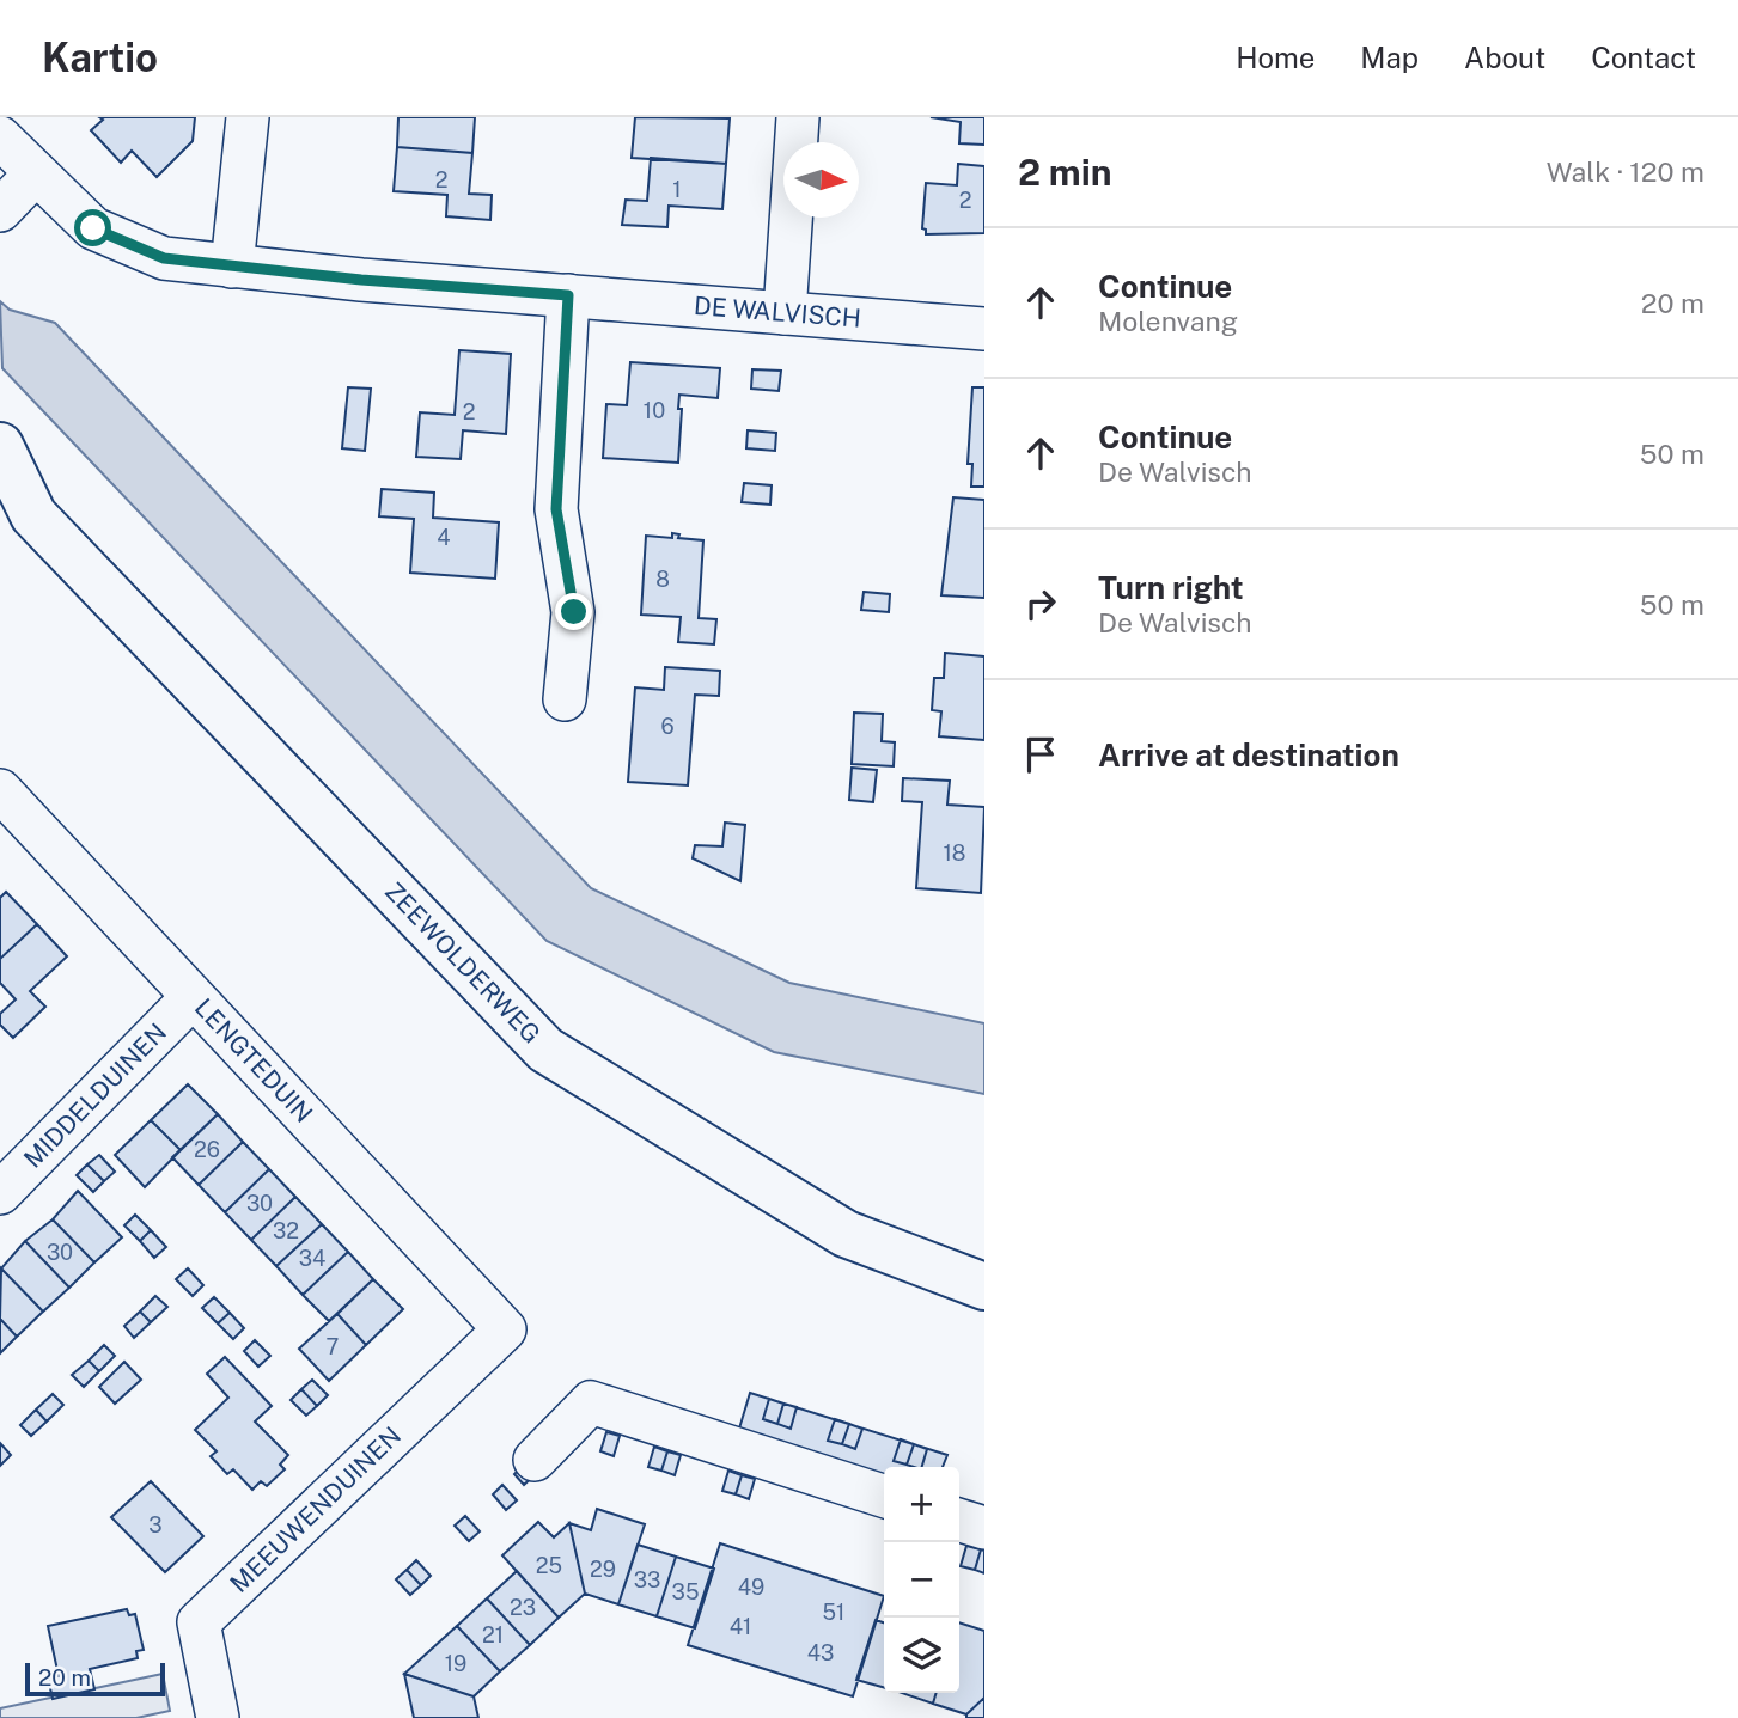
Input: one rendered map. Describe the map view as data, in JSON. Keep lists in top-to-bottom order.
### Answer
{
  "streets": {
    "main road": ["ZEEWOLDERWEG"],
    "street": [
      "DE WALVISCH",
      "LENGTEDUIN",
      "MIDDELDUINEN",
      "MEEUWENDUINEN"
    ]
  },
  "crossings": [
    ["LENGTEDUIN", "MIDDELDUINEN"],
    ["LENGTEDUIN", "MEEUWENDUINEN"]
  ],
  "house_numbers": [
    "2",
    "1",
    "2",
    "10",
    "2",
    "4",
    "8",
    "6",
    "18",
    "26",
    "30",
    "32",
    "30",
    "34",
    "7",
    "3",
    "25",
    "29",
    "33",
    "49",
    "35",
    "23",
    "51",
    "41",
    "21",
    "43",
    "19"
  ],
  "scale_bar": "20 m",
  "north": "right",
  "page": {
    "header": "Kartio",
    "nav": [
      "Home",
      "Map",
      "About",
      "Contact"
    ],
    "heading": ["2 min", "Walk · 120 m"],
    "list": [
      ["Continue", "Molenvang", "20 m"],
      ["Continue", "De Walvisch", "50 m"],
      ["Turn right", "De Walvisch", "50 m"],
      "Arrive at destination"
    ],
    "map_buttons": ["+", "−"],
    "scale": "20 m"
  }
}
